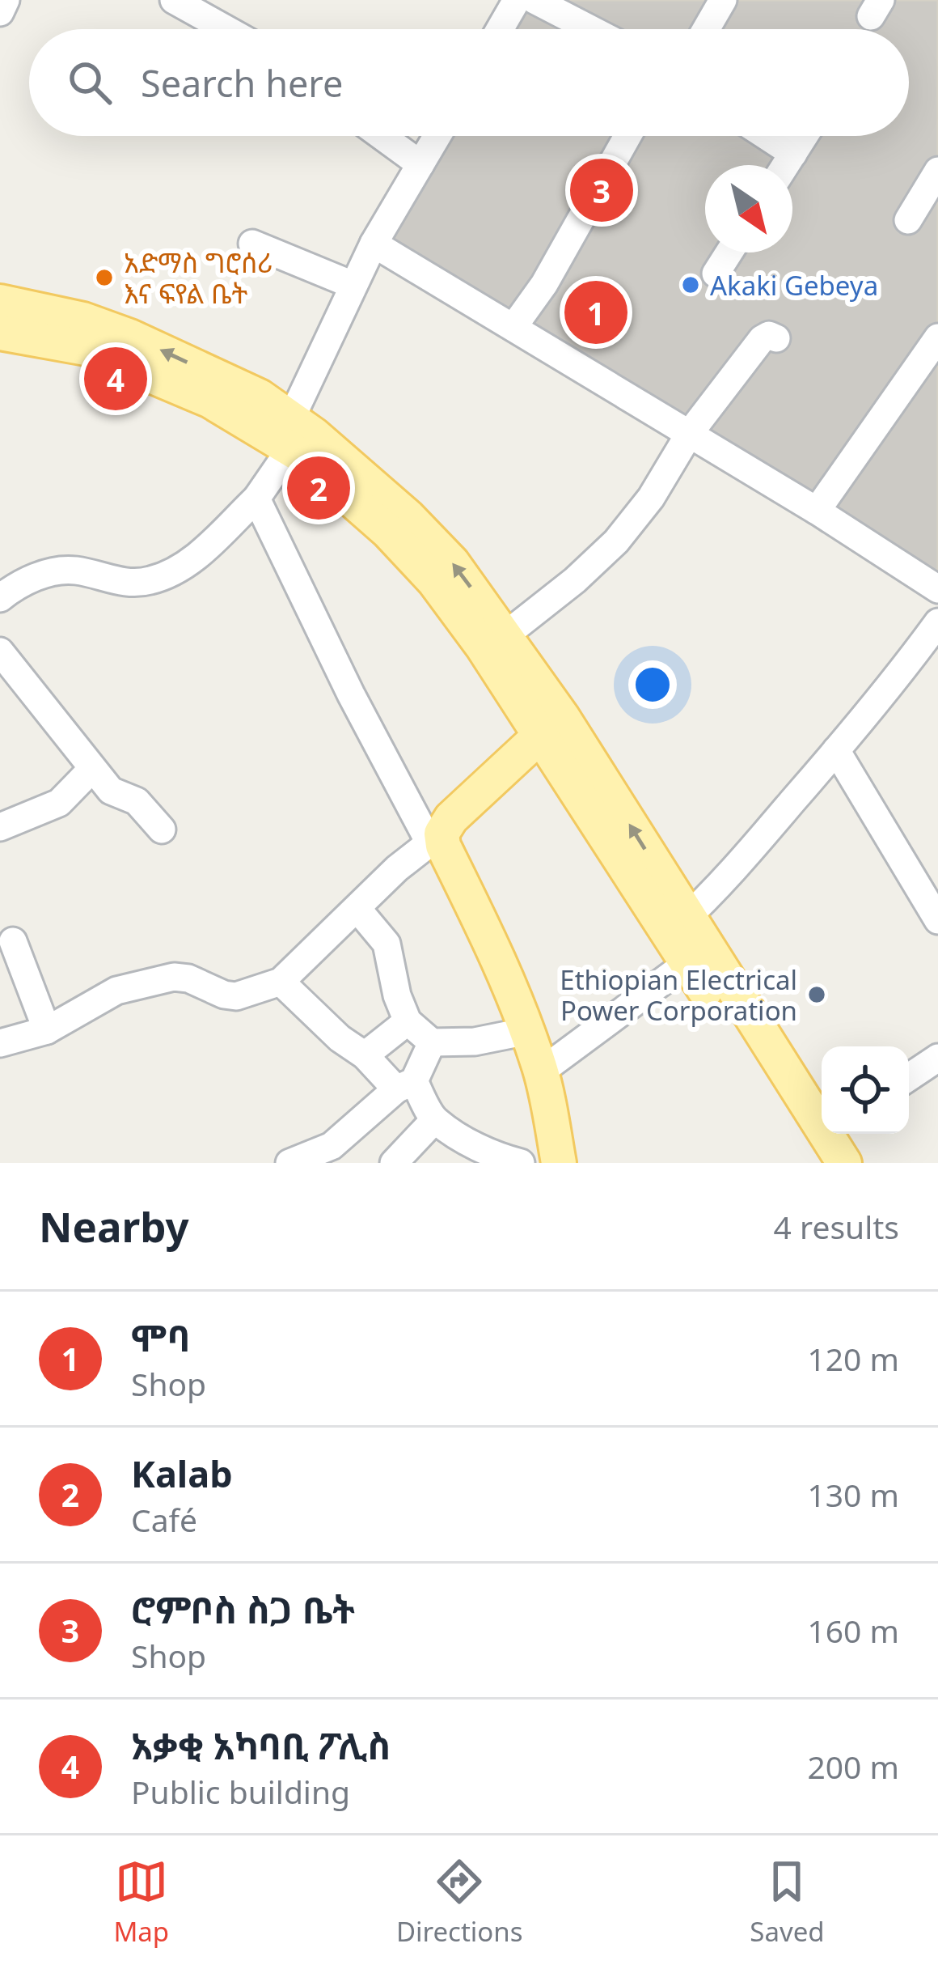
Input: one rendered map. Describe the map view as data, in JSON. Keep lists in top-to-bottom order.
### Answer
{
  "places": ["አድማስ ግሮሰሪ እና ፍየል ቤት", "Akaki Gebeya", "Ethiopian Electrical Power Corporation"],
  "north": "bottom right",
  "page": {
    "search": "Search here",
    "pins": [
      "3",
      "1",
      "4",
      "2"
    ],
    "heading": ["Nearby", "4 results"],
    "list": [
      {
        "mark": "1",
        "name": "ሞባ",
        "note": "Shop",
        "value": "120 m"
      },
      {
        "mark": "2",
        "name": "Kalab",
        "note": "Café",
        "value": "130 m"
      },
      {
        "mark": "3",
        "name": "ሮምቦስ ስጋ ቤት",
        "note": "Shop",
        "value": "160 m"
      },
      {
        "mark": "4",
        "name": "አቃቂ አካባቢ ፖሊስ",
        "note": "Public building",
        "value": "200 m"
      }
    ],
    "nav": ["Map", "Directions", "Saved"]
  }
}
